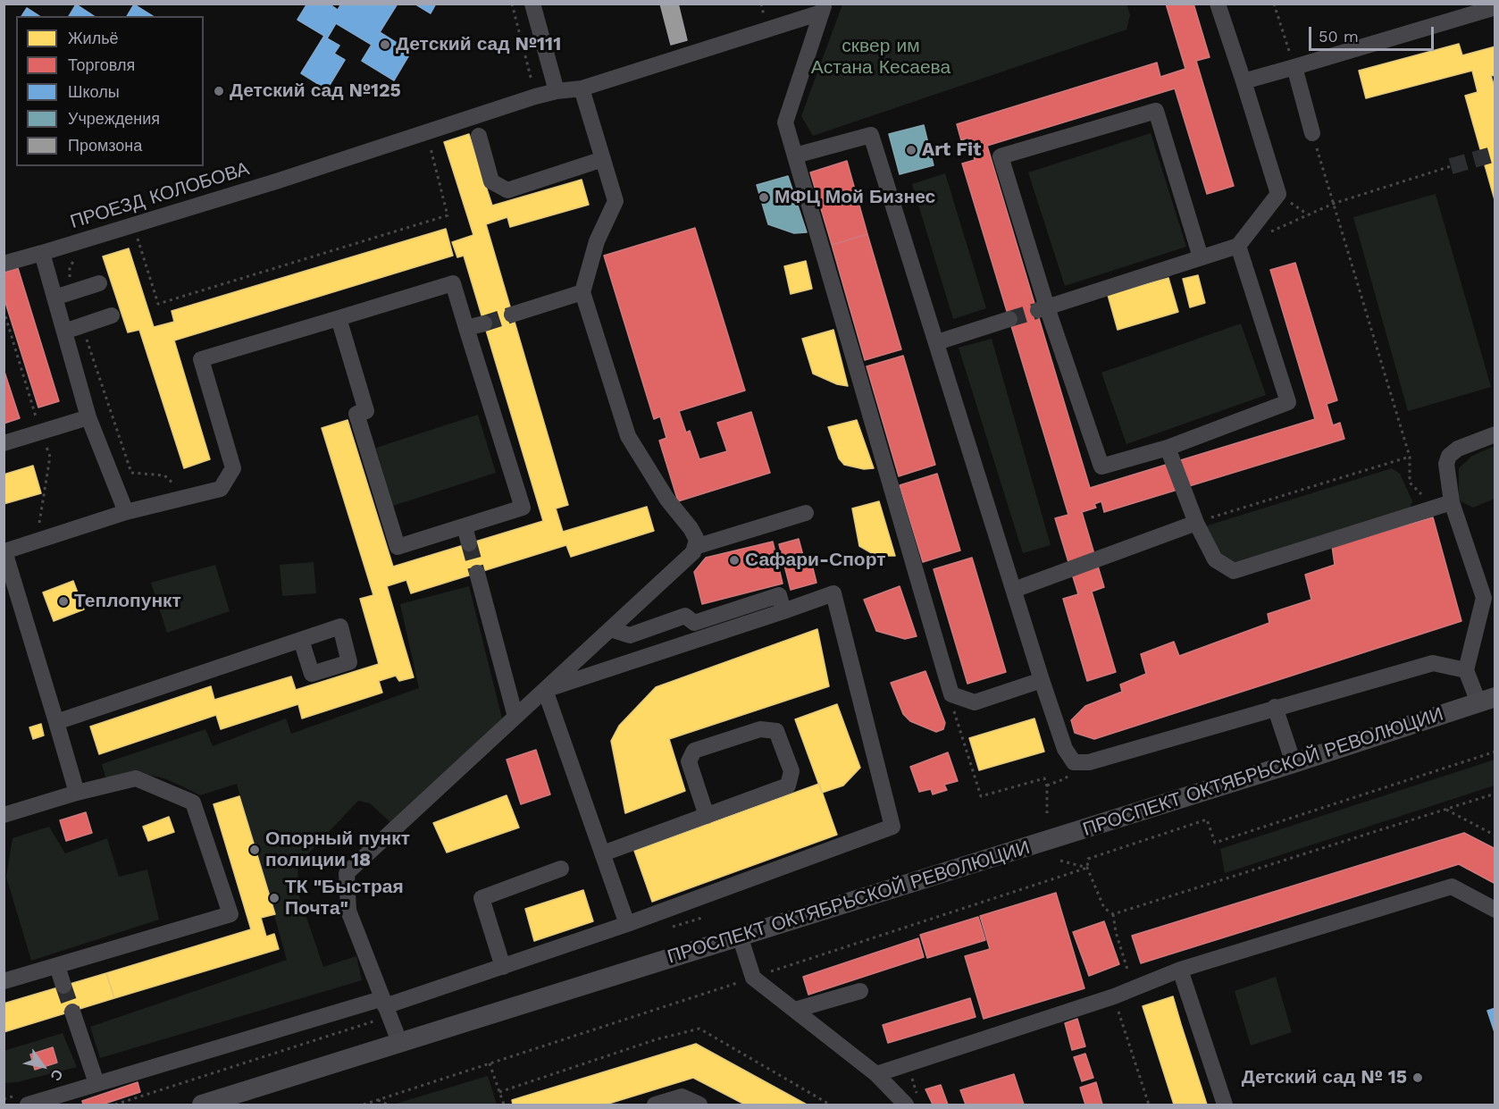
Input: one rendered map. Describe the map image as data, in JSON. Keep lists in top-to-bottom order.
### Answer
{
  "streets": {
    "main road": ["ПРОСПЕКТ ОКТЯБРЬСКОЙ РЕВОЛЮЦИИ"],
    "street": ["ПРОЕЗД КОЛОБОВА"]
  },
  "parks": ["сквер им Астана Кесаева"],
  "places": [
    "Детский сад №111",
    "Детский сад №125",
    "Art Fit",
    "МФЦ Мой Бизнес",
    "Сафари-Спорт",
    "Теплопункт",
    "Опорный пункт полиции 18",
    "ТК \"Быстрая Почта\"",
    "Детский сад № 15"
  ],
  "legend": [
    "Жильё",
    "Торговля",
    "Школы",
    "Учреждения",
    "Промзона"
  ],
  "scale_bar": "50 m",
  "north": "bottom right"
}
